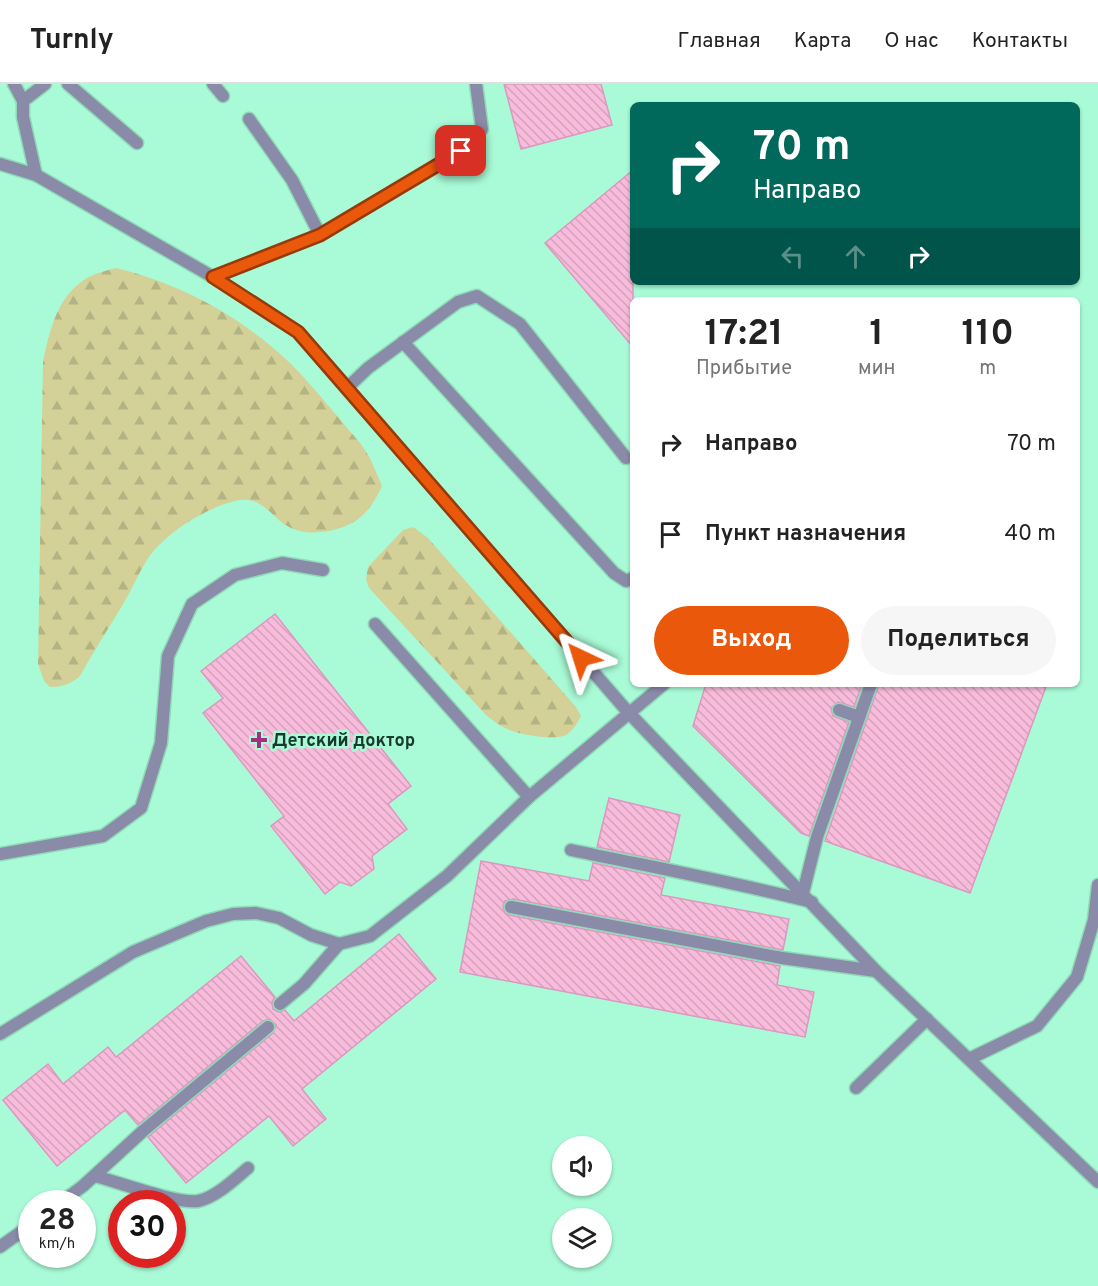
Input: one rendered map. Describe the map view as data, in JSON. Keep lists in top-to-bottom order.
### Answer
{
  "places": {
    "health": ["Детский доктор"]
  },
  "page": {
    "header": "Turnly",
    "nav": [
      "Главная",
      "Карта",
      "О нас",
      "Контакты"
    ],
    "turn": ["70 m", "Направо"],
    "eta": [
      "17:21",
      "Прибытие",
      "1",
      "мин",
      "110",
      "m"
    ],
    "list": [
      {
        "name": "Направо",
        "value": "70 m"
      },
      {
        "name": "Пункт назначения",
        "value": "40 m"
      }
    ],
    "buttons": ["Выход", "Поделиться"],
    "speed": "28 km/h",
    "limit": "30"
  }
}
